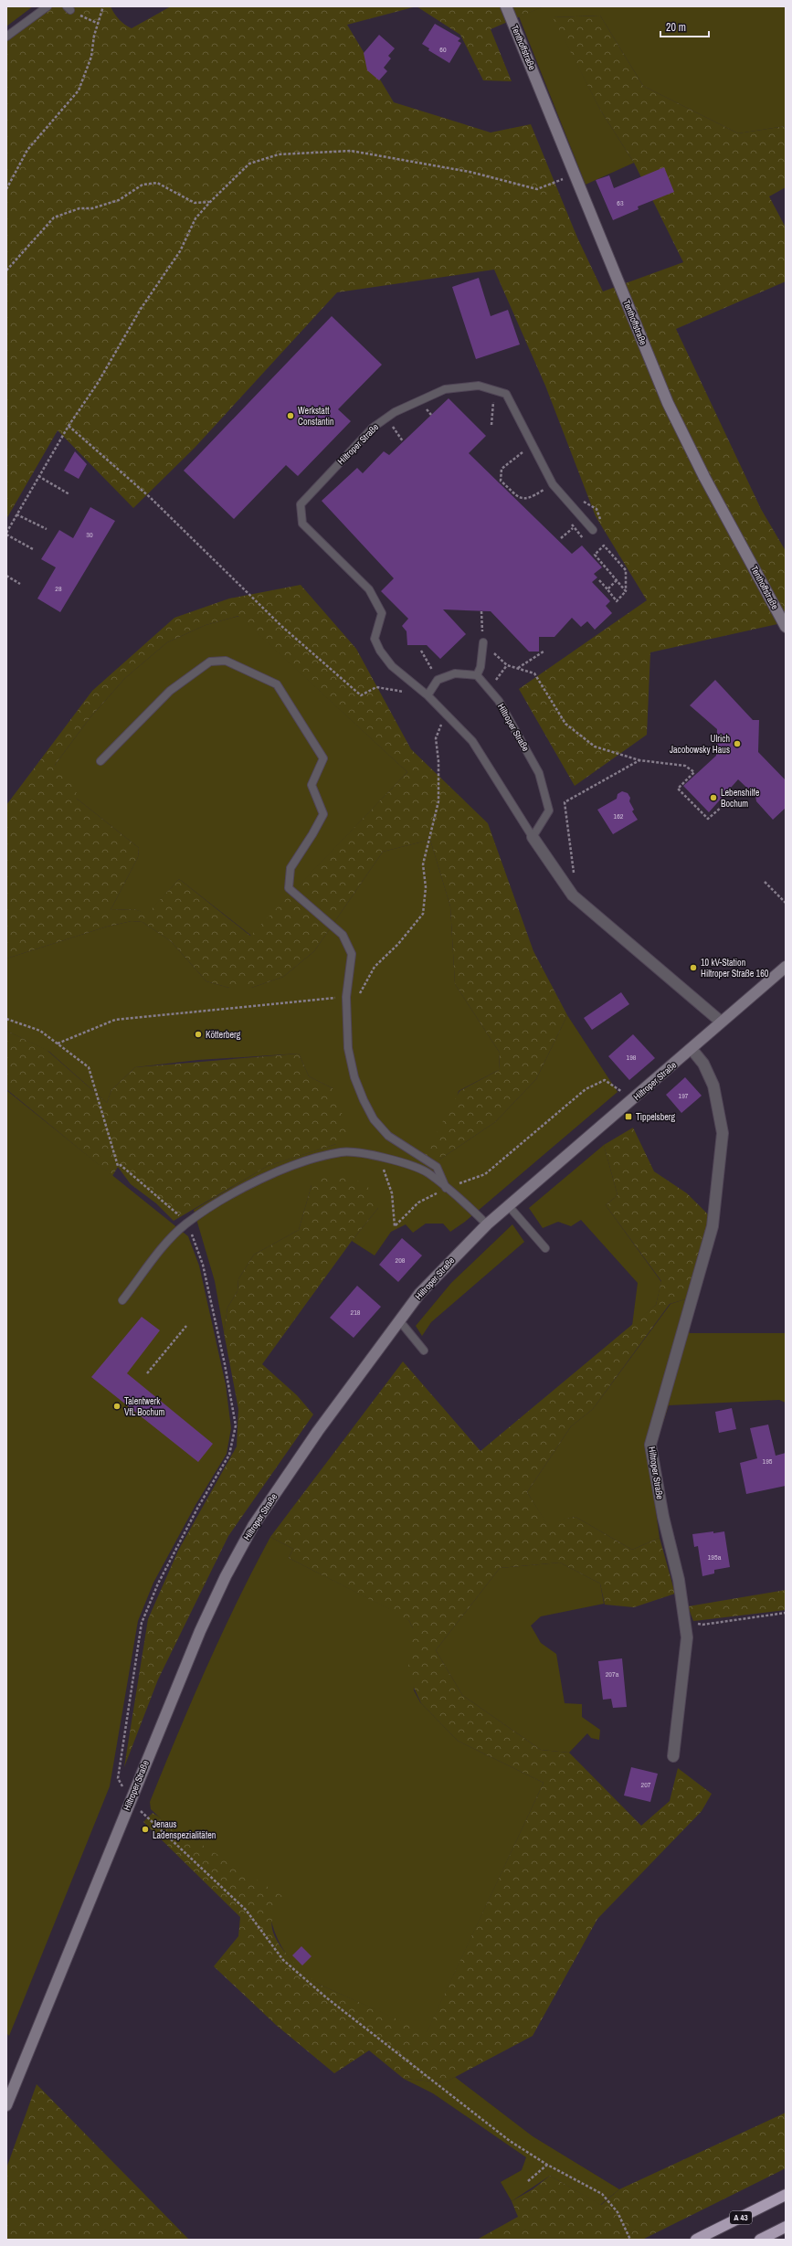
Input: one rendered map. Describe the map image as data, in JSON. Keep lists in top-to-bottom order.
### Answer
{
  "streets": {
    "highway": ["A 43"],
    "street": ["Tenthoffstraße", "Hiltroper Straße"]
  },
  "places": {
    "other": [
      "Werkstatt Constantin",
      "Ulrich Jacobowsky Haus",
      "Lebenshilfe Bochum",
      "10 kV-Station Hiltroper Straße 160",
      "Kötterberg",
      "Talentwerk VfL Bochum",
      "Jenaus Ladenspezialitäten"
    ],
    "transit": ["Tippelsberg"]
  },
  "house_numbers": [
    "60",
    "63",
    "30",
    "28",
    "162",
    "198",
    "197",
    "208",
    "218",
    "195",
    "195a",
    "207a",
    "207"
  ],
  "scale_bar": "20 m"
}
